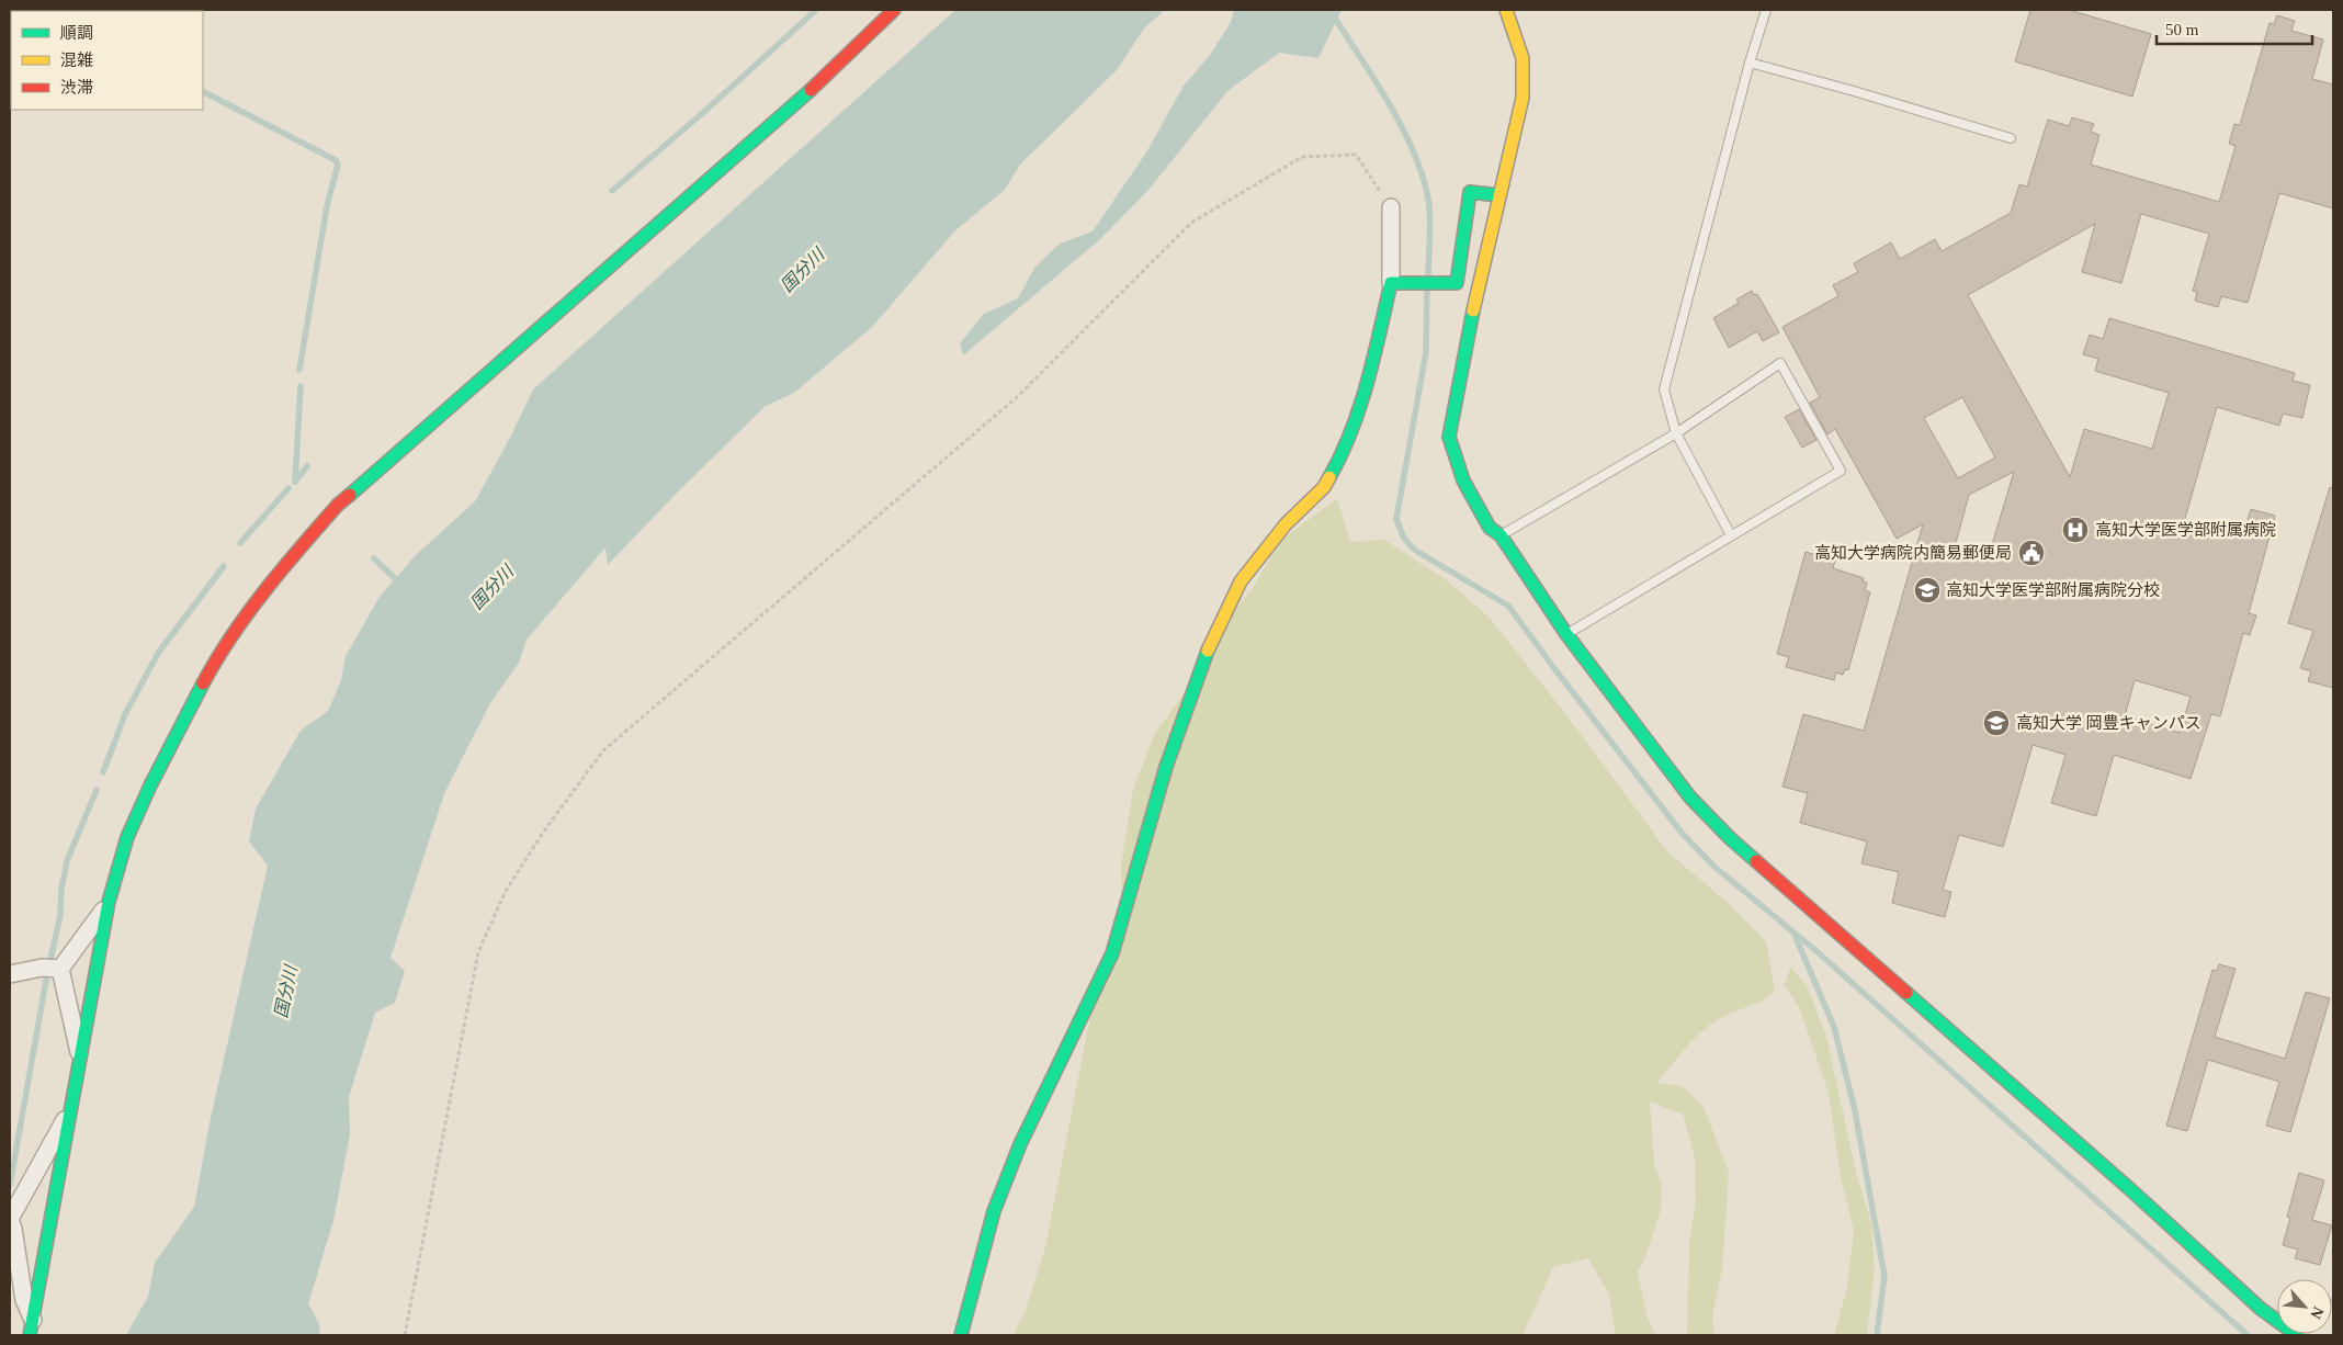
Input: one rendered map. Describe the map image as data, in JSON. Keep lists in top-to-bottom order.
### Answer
{
  "water": ["国分川"],
  "places": {
    "hospital": ["高知大学医学部附属病院"],
    "public building": ["高知大学病院内簡易郵便局"],
    "school or university": ["高知大学医学部附属病院分校", "高知大学 岡豊キャンパス"]
  },
  "legend": ["順調", "混雑", "渋滞"],
  "scale_bar": "50 m",
  "north": "bottom right"
}
